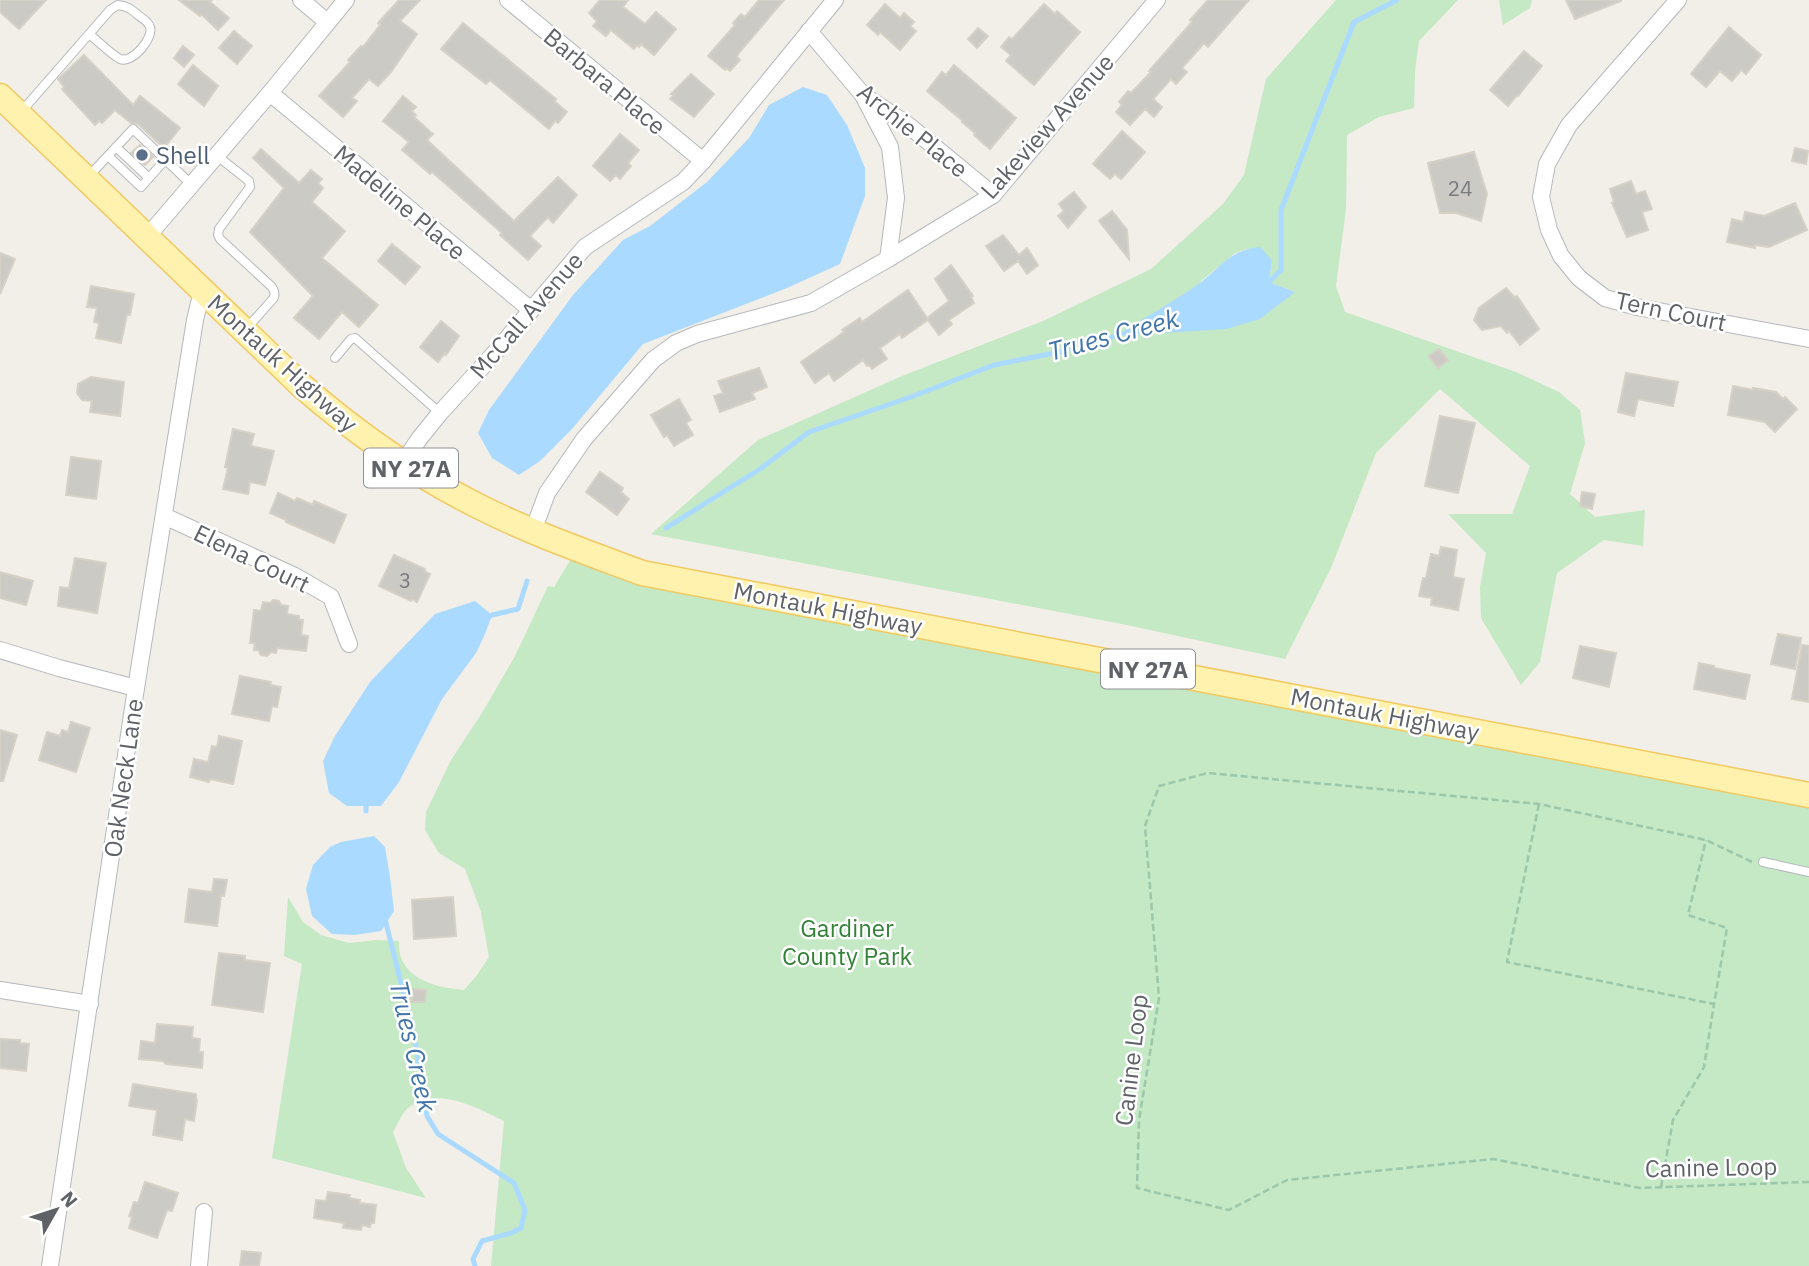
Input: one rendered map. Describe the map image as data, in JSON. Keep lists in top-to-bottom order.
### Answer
{
  "streets": {
    "main road": ["Montauk Highway", "NY 27A"],
    "street": [
      "Barbara Place",
      "Lakeview Avenue",
      "Archie Place",
      "Madeline Place",
      "Tern Court",
      "McCall Avenue",
      "Elena Court",
      "Oak Neck Lane"
    ],
    "path": ["Canine Loop"]
  },
  "crossings": [
    ["Barbara Place", "McCall Avenue"],
    ["Lakeview Avenue", "Archie Place"],
    ["Lakeview Avenue", "Montauk Highway"],
    ["Archie Place", "McCall Avenue"],
    ["Madeline Place", "McCall Avenue"],
    ["McCall Avenue", "Montauk Highway"],
    ["Montauk Highway", "Oak Neck Lane"],
    ["Elena Court", "Oak Neck Lane"]
  ],
  "water": ["Trues Creek"],
  "parks": ["Gardiner County Park"],
  "places": ["Shell"],
  "house_numbers": ["24", "3"],
  "north": "top right"
}
